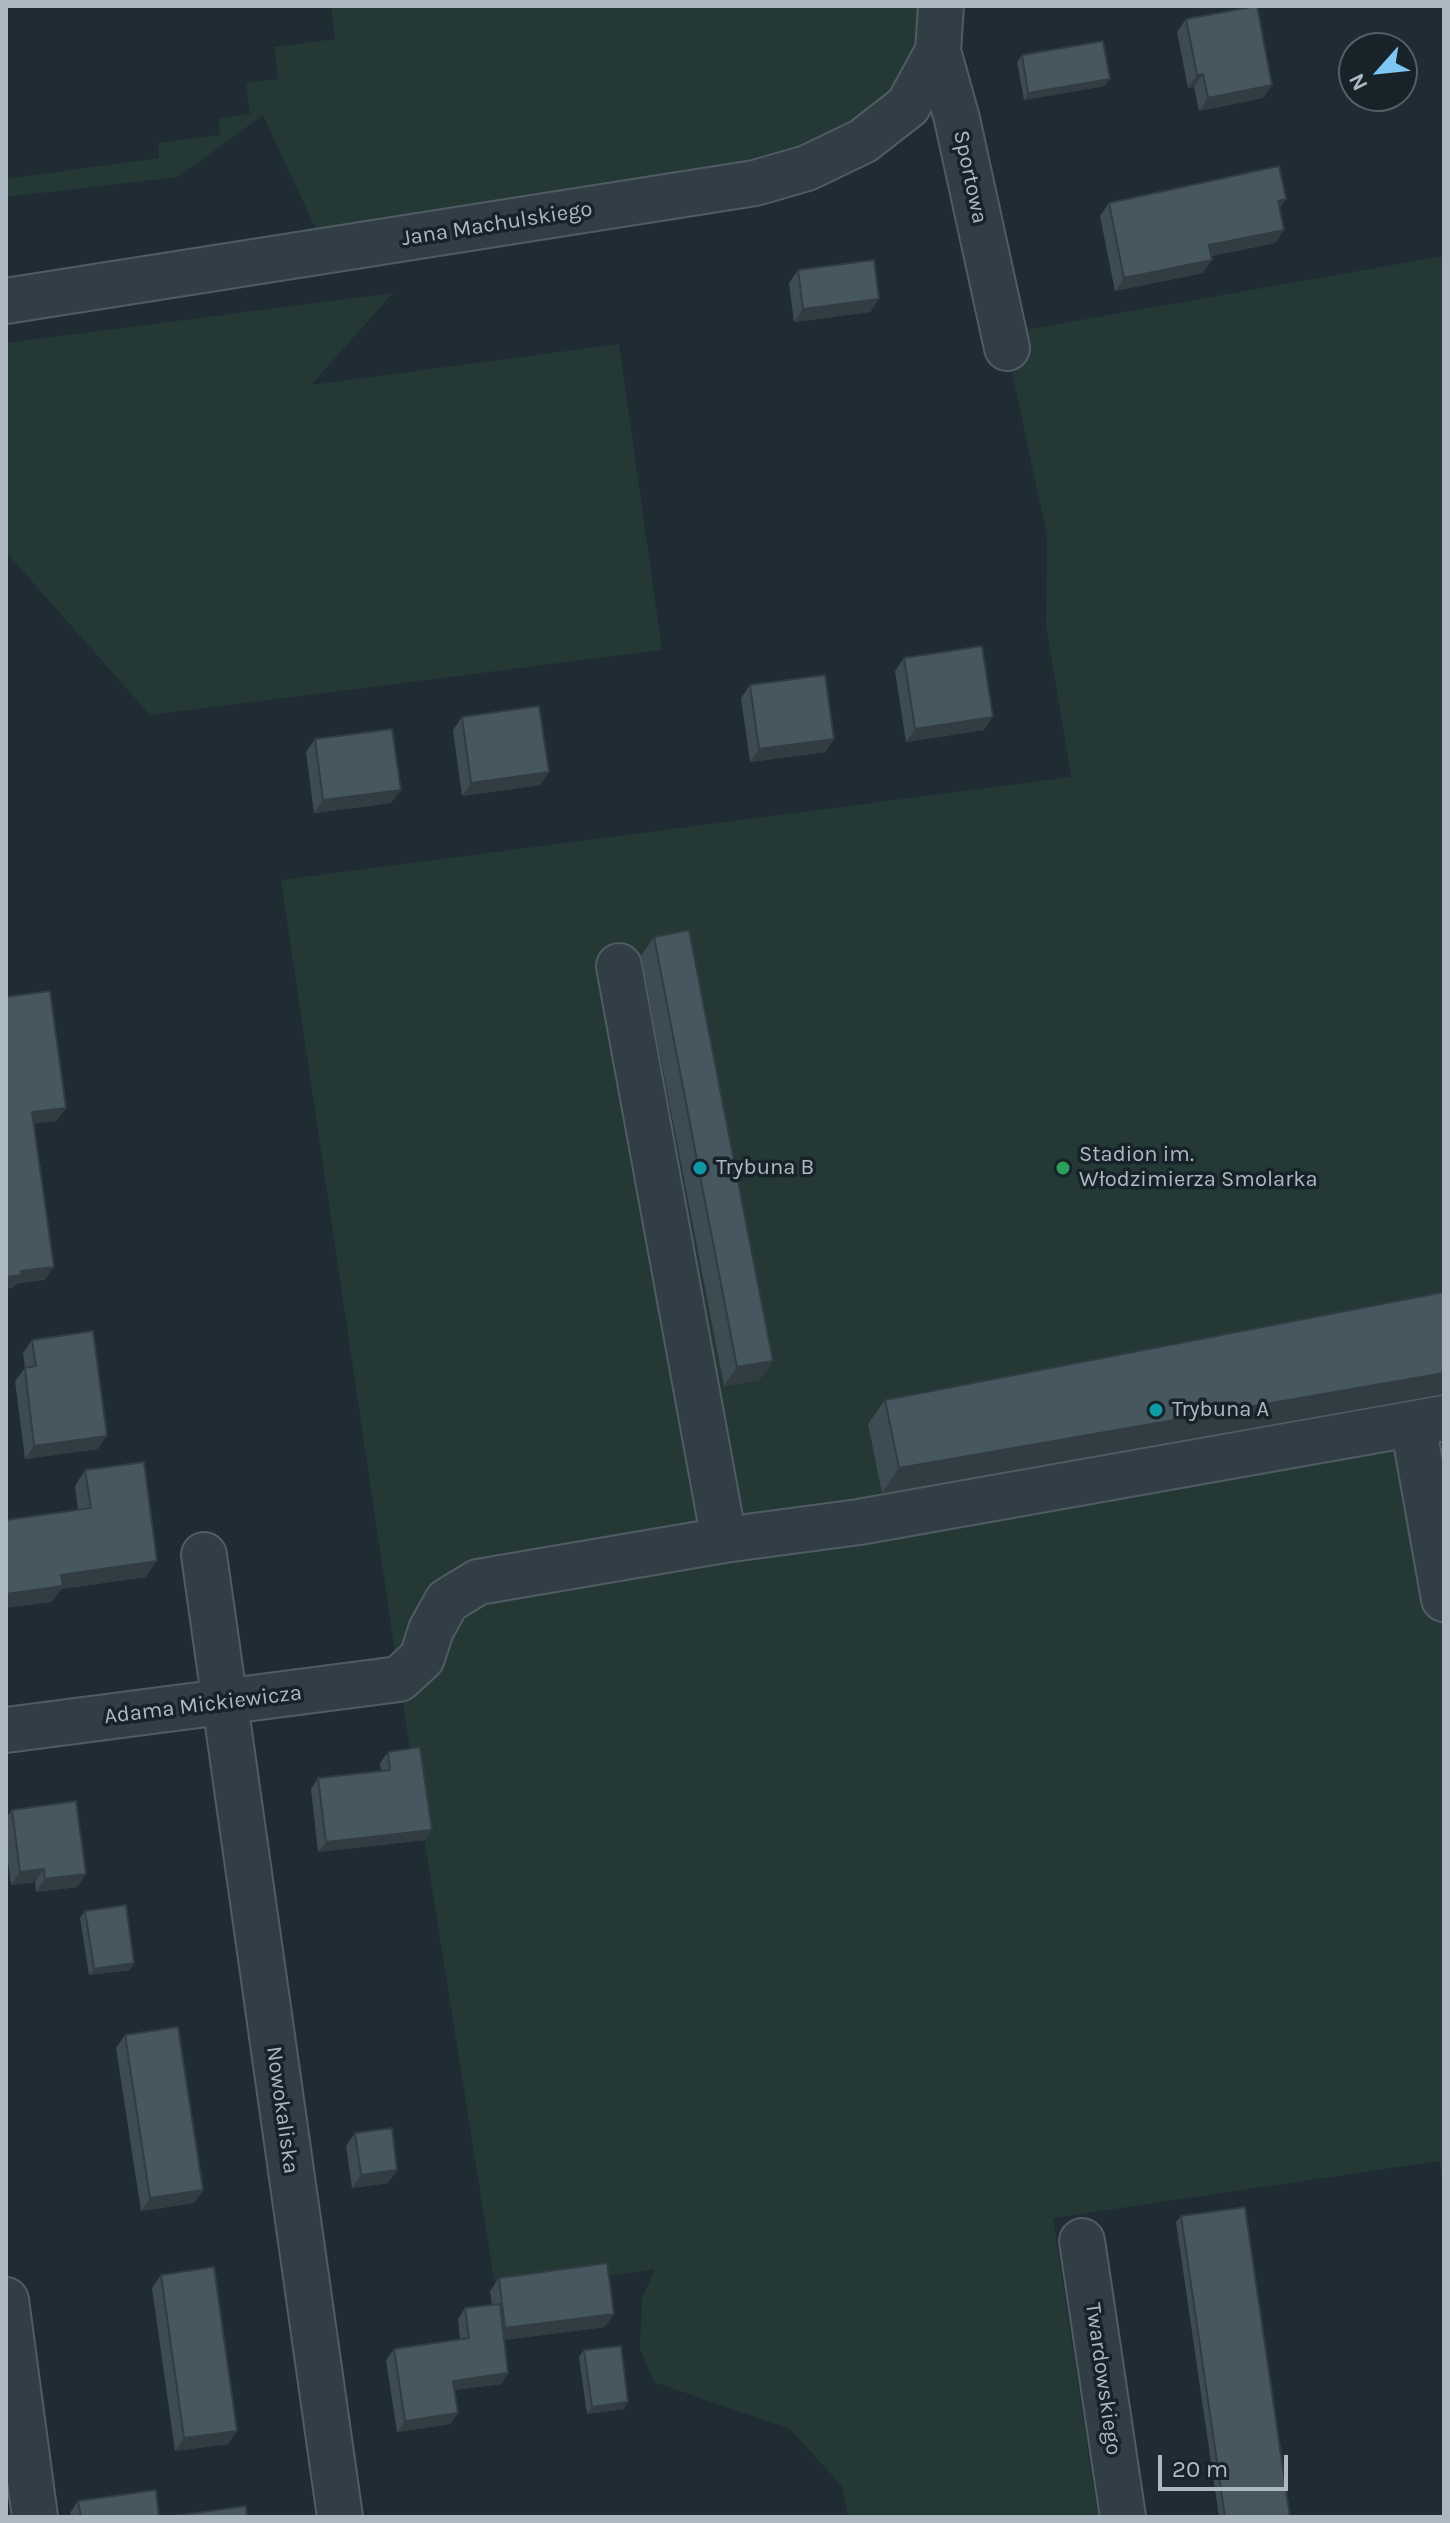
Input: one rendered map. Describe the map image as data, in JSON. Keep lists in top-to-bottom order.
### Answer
{
  "streets": {
    "street": [
      "Sportowa",
      "Jana Machulskiego",
      "Adama Mickiewicza",
      "Nowokaliska",
      "Twardowskiego"
    ]
  },
  "crossings": [
    ["Sportowa", "Jana Machulskiego"],
    ["Adama Mickiewicza", "Nowokaliska"]
  ],
  "places": ["Trybuna B", "Stadion im. Włodzimierza Smolarka", "Trybuna A"],
  "scale_bar": "20 m",
  "north": "bottom left"
}
